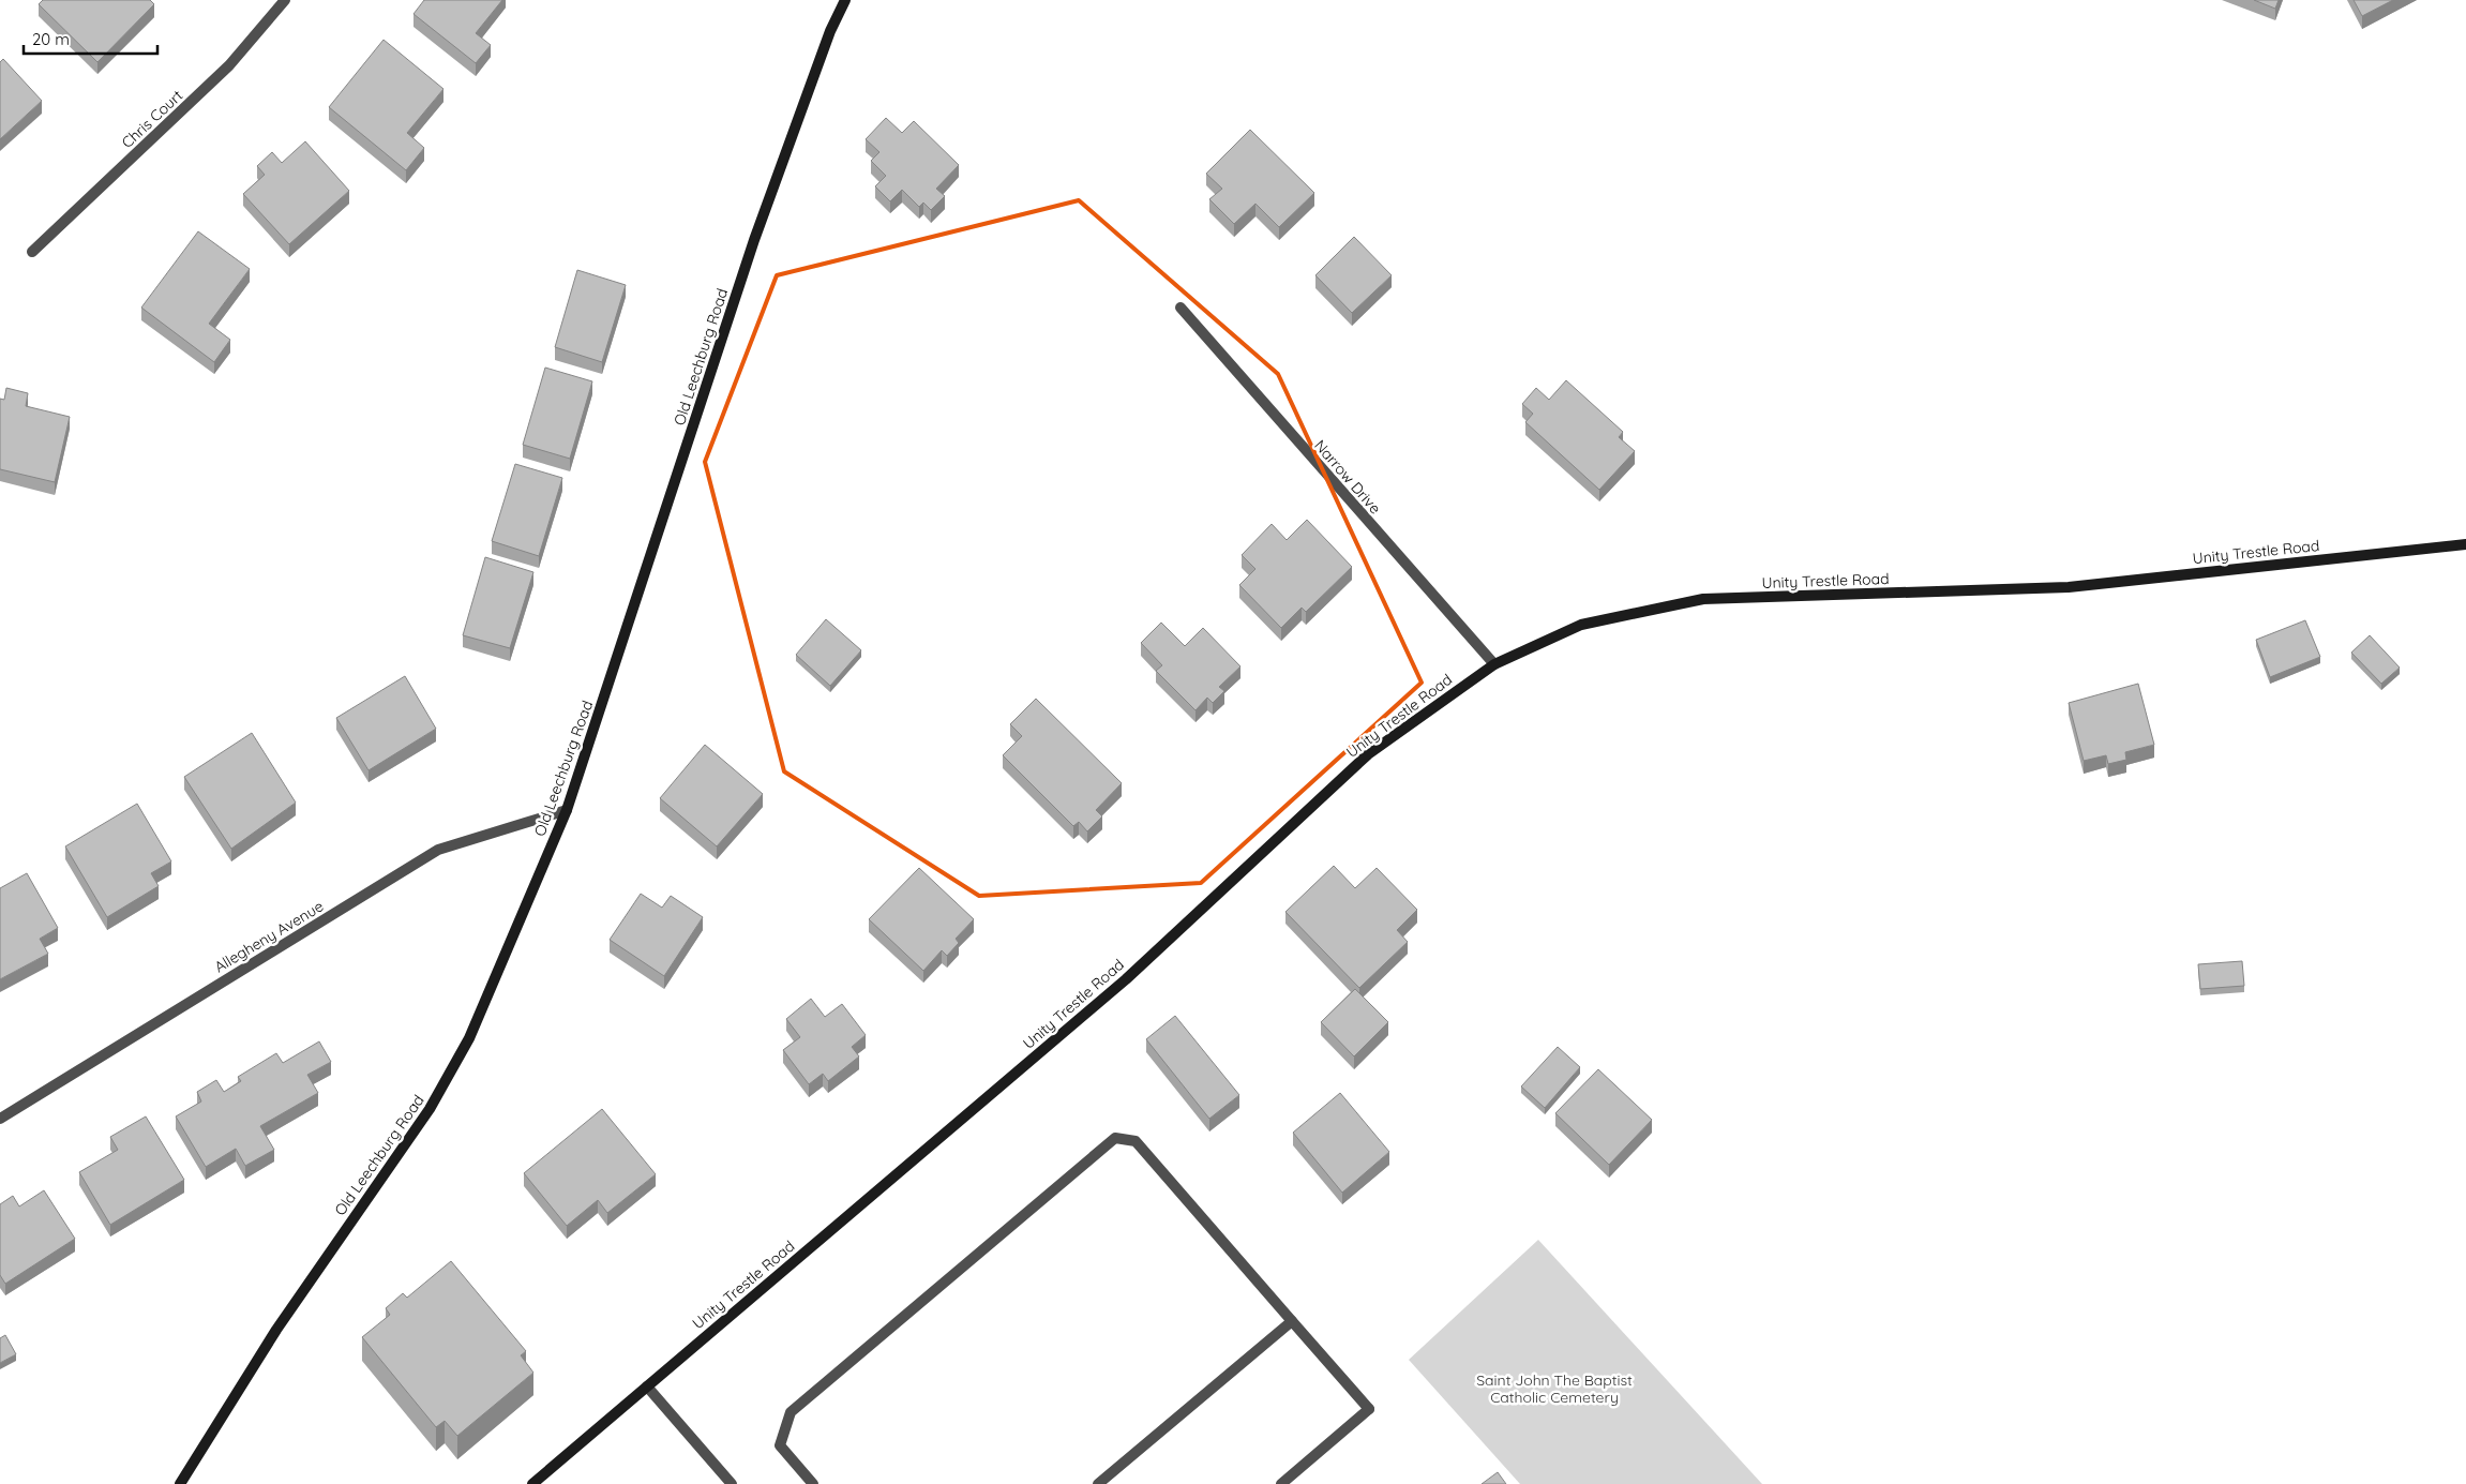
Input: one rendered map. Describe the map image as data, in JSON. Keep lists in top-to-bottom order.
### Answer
{
  "streets": {
    "street": [
      "Chris Court",
      "Old Leechburg Road",
      "Narrow Drive",
      "Unity Trestle Road",
      "Allegheny Avenue"
    ]
  },
  "crossings": [
    ["Old Leechburg Road", "Allegheny Avenue"],
    ["Narrow Drive", "Unity Trestle Road"]
  ],
  "parks": ["Saint John The Baptist Catholic Cemetery"],
  "scale_bar": "20 m"
}
